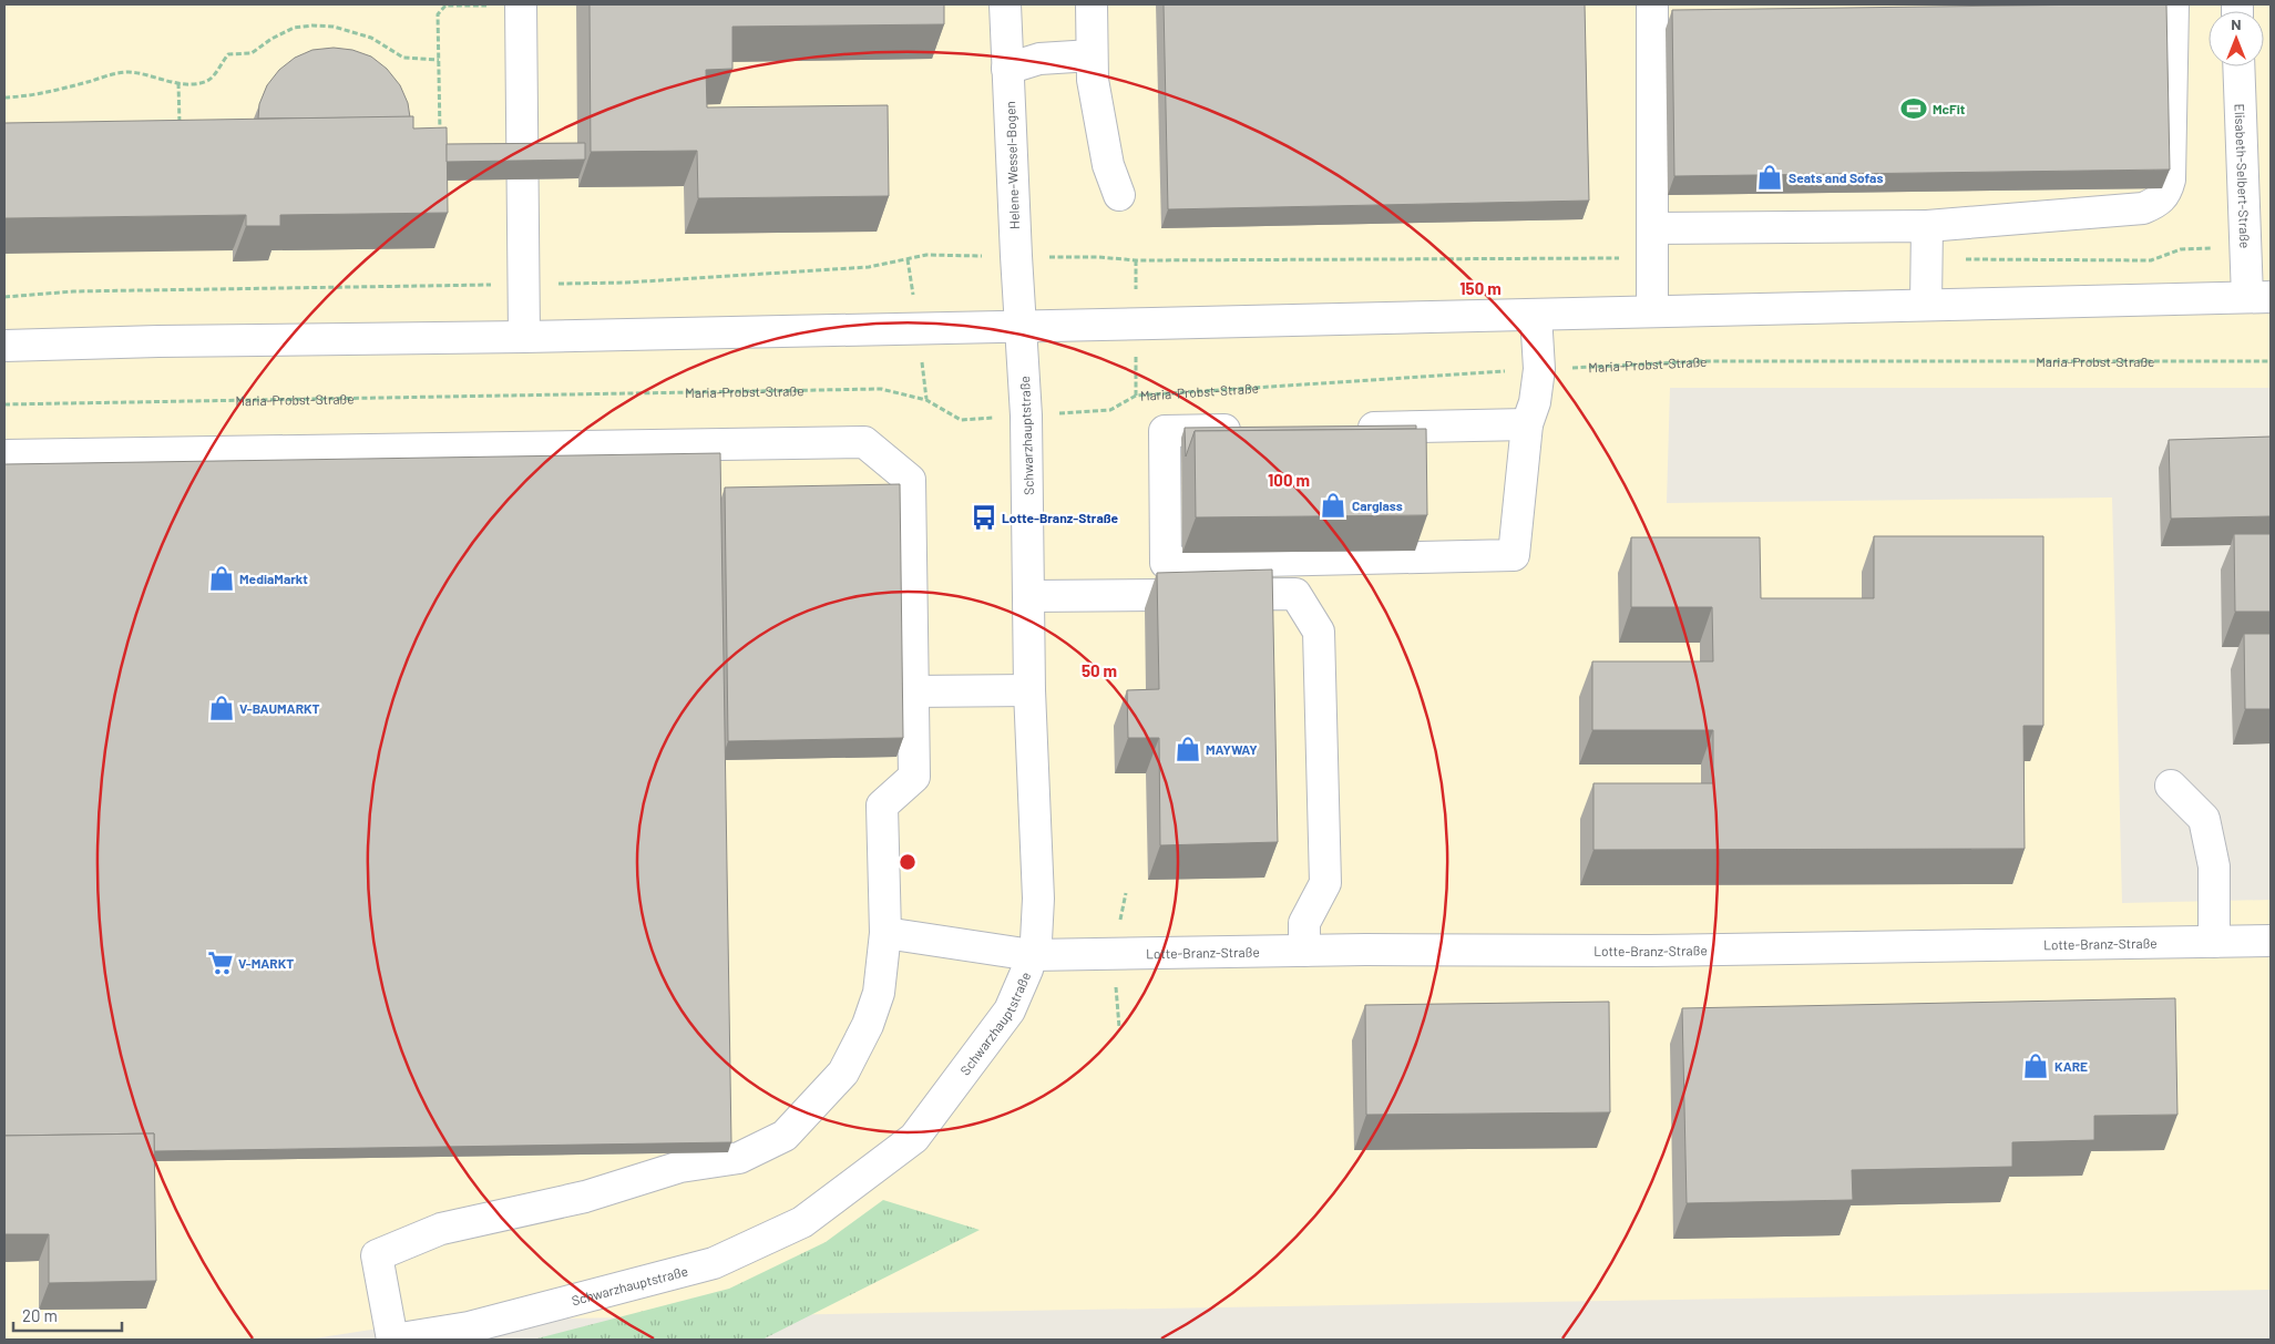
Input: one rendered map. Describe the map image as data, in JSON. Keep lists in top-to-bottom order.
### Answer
{
  "streets": {
    "street": [
      "Helene-Wessel-Bogen",
      "Elisabeth-Selbert-Straße",
      "Schwarzhauptstraße",
      "Lotte-Branz-Straße"
    ],
    "path": ["Maria-Probst-Straße"]
  },
  "crossings": [
    ["Helene-Wessel-Bogen", "Schwarzhauptstraße"],
    ["Maria-Probst-Straße", "Schwarzhauptstraße"],
    ["Schwarzhauptstraße", "Lotte-Branz-Straße"]
  ],
  "places": {
    "sports": ["McFit"],
    "shop": [
      "Seats and Sofas",
      "Carglass",
      "MediaMarkt",
      "V-BAUMARKT",
      "MAYWAY",
      "KARE"
    ],
    "bus stop": ["Lotte-Branz-Straße"],
    "supermarket": ["V-MARKT"]
  },
  "scale_bar": "20 m",
  "north": "top",
  "rings": ["150 m", "100 m", "50 m"]
}
